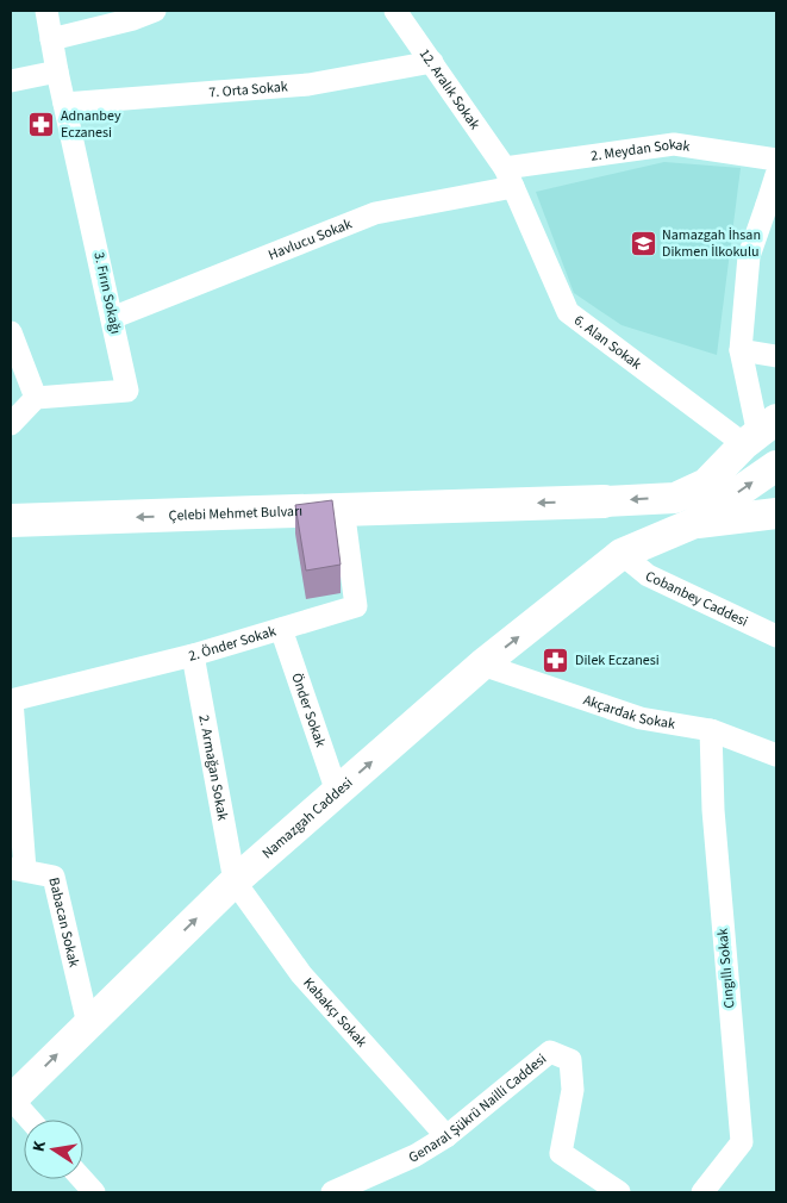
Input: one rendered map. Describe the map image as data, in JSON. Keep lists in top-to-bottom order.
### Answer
{
  "streets": {
    "main road": ["Çelebi Mehmet Bulvarı", "Namazgah Caddesi"],
    "street": [
      "7. Orta Sokak",
      "12. Aralık Sokak",
      "2. Meydan Sokak",
      "Havlucu Sokak",
      "3. Fırın Sokağı",
      "6. Alan Sokak",
      "Cobanbey Caddesi",
      "2. Önder Sokak",
      "Önder Sokak",
      "Akçardak Sokak",
      "2. Armağan Sokak",
      "Babacan Sokak",
      "Cıngıllı Sokak",
      "Kabakçı Sokak",
      "Genaral Şükrü Nailli Caddesi"
    ]
  },
  "crossings": [
    ["7. Orta Sokak", "12. Aralık Sokak"],
    ["7. Orta Sokak", "3. Fırın Sokağı"],
    ["12. Aralık Sokak", "2. Meydan Sokak"],
    ["12. Aralık Sokak", "Havlucu Sokak"],
    ["12. Aralık Sokak", "6. Alan Sokak"],
    ["2. Meydan Sokak", "Havlucu Sokak"],
    ["2. Meydan Sokak", "6. Alan Sokak"],
    ["Havlucu Sokak", "3. Fırın Sokağı"],
    ["Havlucu Sokak", "6. Alan Sokak"],
    ["Çelebi Mehmet Bulvarı", "2. Önder Sokak"],
    ["Cobanbey Caddesi", "Namazgah Caddesi"],
    ["2. Önder Sokak", "Önder Sokak"],
    ["2. Önder Sokak", "2. Armağan Sokak"],
    ["2. Önder Sokak", "Babacan Sokak"],
    ["Önder Sokak", "Namazgah Caddesi"],
    ["Akçardak Sokak", "Namazgah Caddesi"],
    ["Akçardak Sokak", "Cıngıllı Sokak"],
    ["2. Armağan Sokak", "Namazgah Caddesi"],
    ["2. Armağan Sokak", "Kabakçı Sokak"],
    ["Namazgah Caddesi", "Babacan Sokak"],
    ["Namazgah Caddesi", "Kabakçı Sokak"],
    ["Kabakçı Sokak", "Genaral Şükrü Nailli Caddesi"]
  ],
  "one_way": ["Çelebi Mehmet Bulvarı", "Namazgah Caddesi"],
  "places": {
    "pharmacy": ["Adnanbey Eczanesi", "Dilek Eczanesi"],
    "school or university": ["Namazgah İhsan Dikmen İlkokulu"]
  },
  "north": "left"
}
